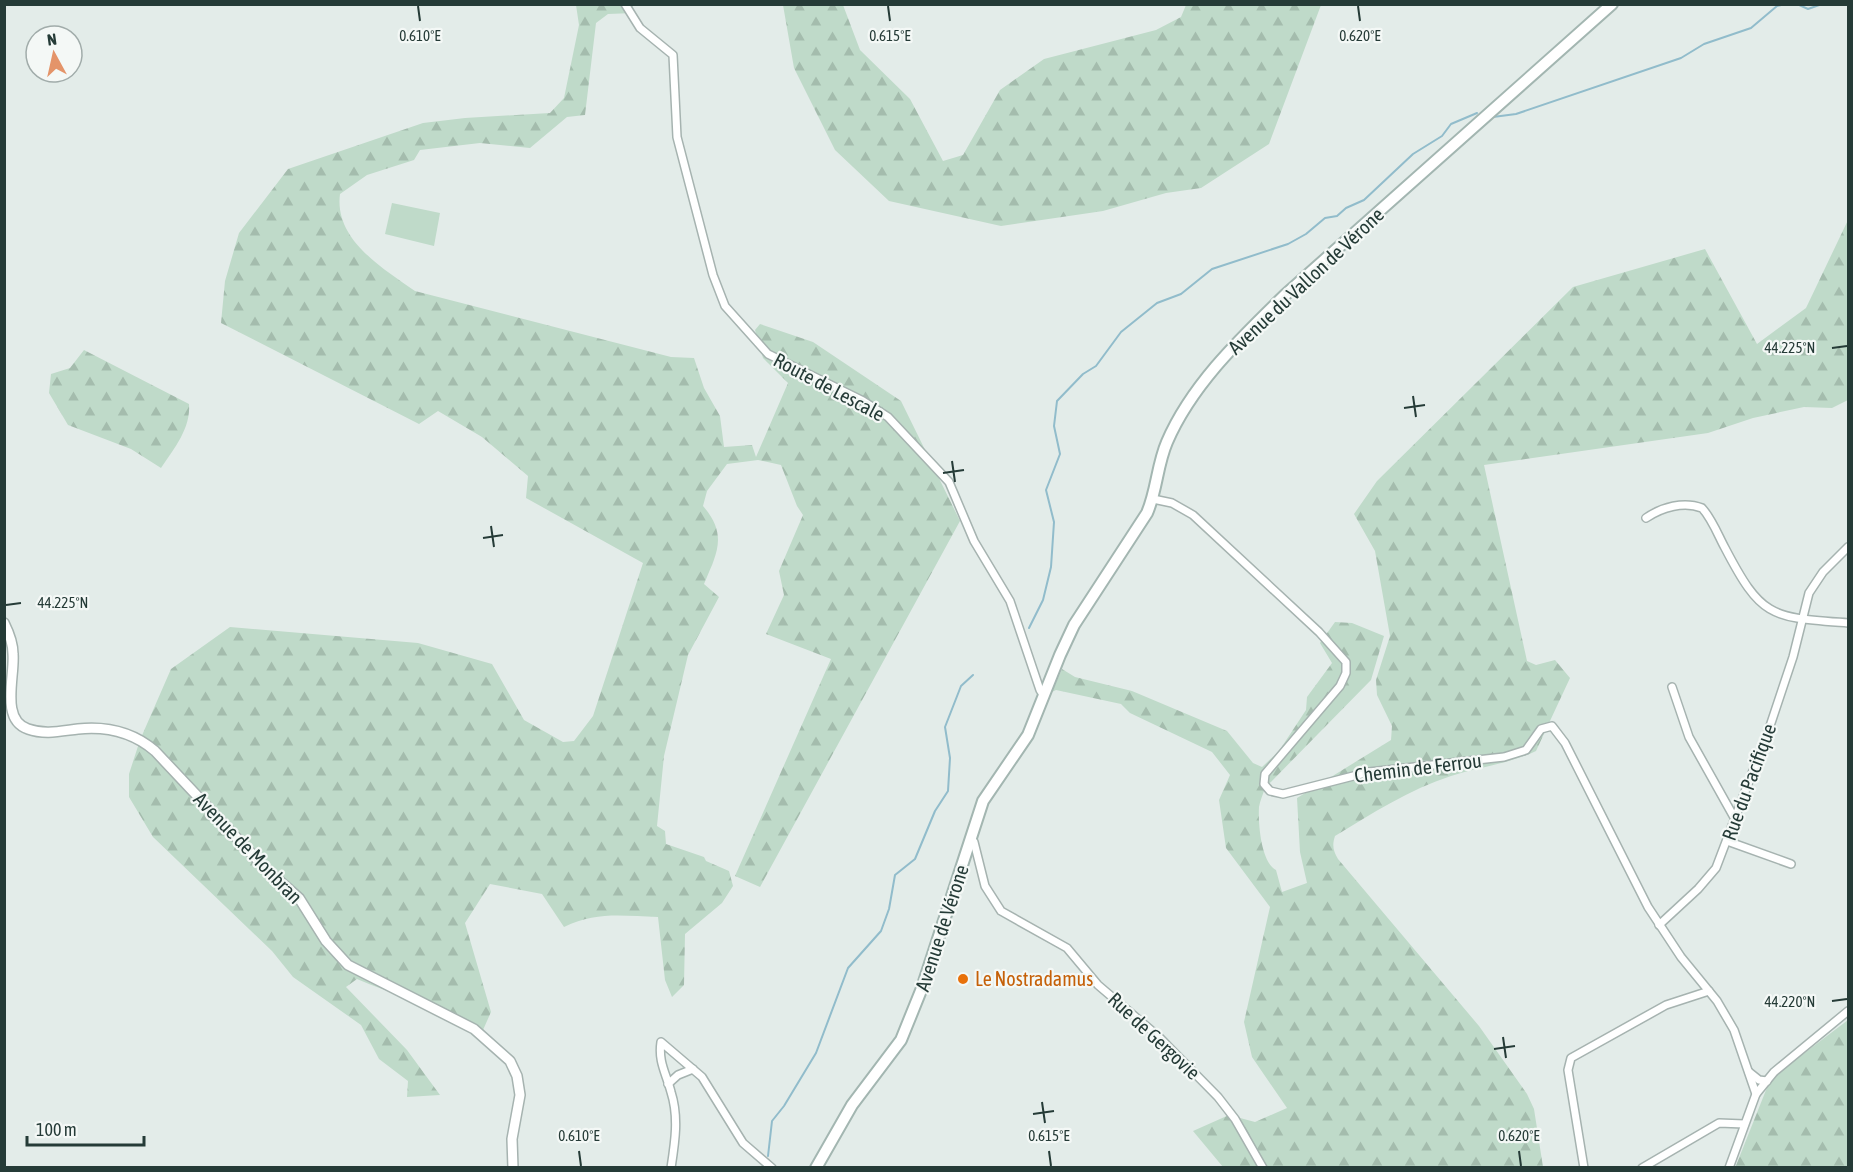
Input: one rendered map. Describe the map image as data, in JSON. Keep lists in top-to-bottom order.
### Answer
{
  "streets": {
    "main road": ["Avenue du Vallon de Vérone", "Avenue de Vérone"],
    "street": [
      "Route de Lescale",
      "Chemin de Ferrou",
      "Rue du Pacifique",
      "Avenue de Monbran",
      "Rue de Gergovie"
    ]
  },
  "crossings": [
    ["Avenue du Vallon de Vérone", "Chemin de Ferrou"],
    ["Avenue du Vallon de Vérone", "Avenue de Vérone"],
    ["Route de Lescale", "Avenue de Vérone"],
    ["Chemin de Ferrou", "Rue du Pacifique"],
    ["Avenue de Vérone", "Rue de Gergovie"]
  ],
  "places": ["Le Nostradamus"],
  "scale_bar": "100 m",
  "north": "top",
  "coordinates": [
    "0.610°E",
    "0.615°E",
    "0.620°E",
    "44.225°N",
    "44.220°N"
  ]
}
